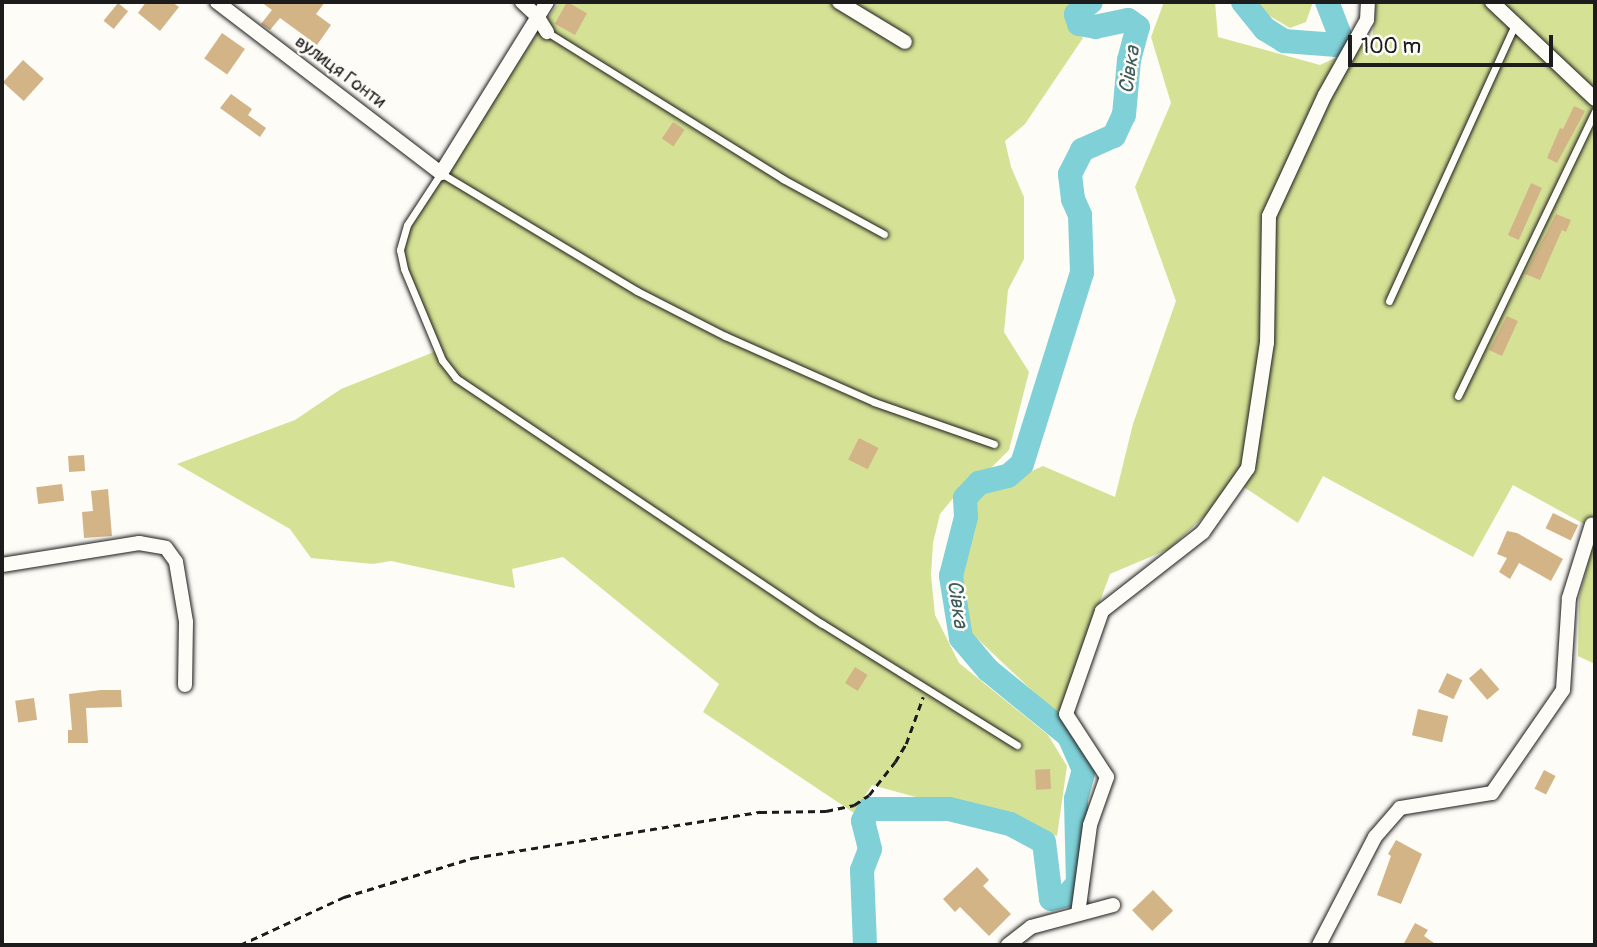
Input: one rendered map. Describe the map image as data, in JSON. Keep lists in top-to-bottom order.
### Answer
{
  "streets": {
    "street": ["вулиця Гонти"]
  },
  "water": ["Сівка"],
  "scale_bar": "100 m"
}
